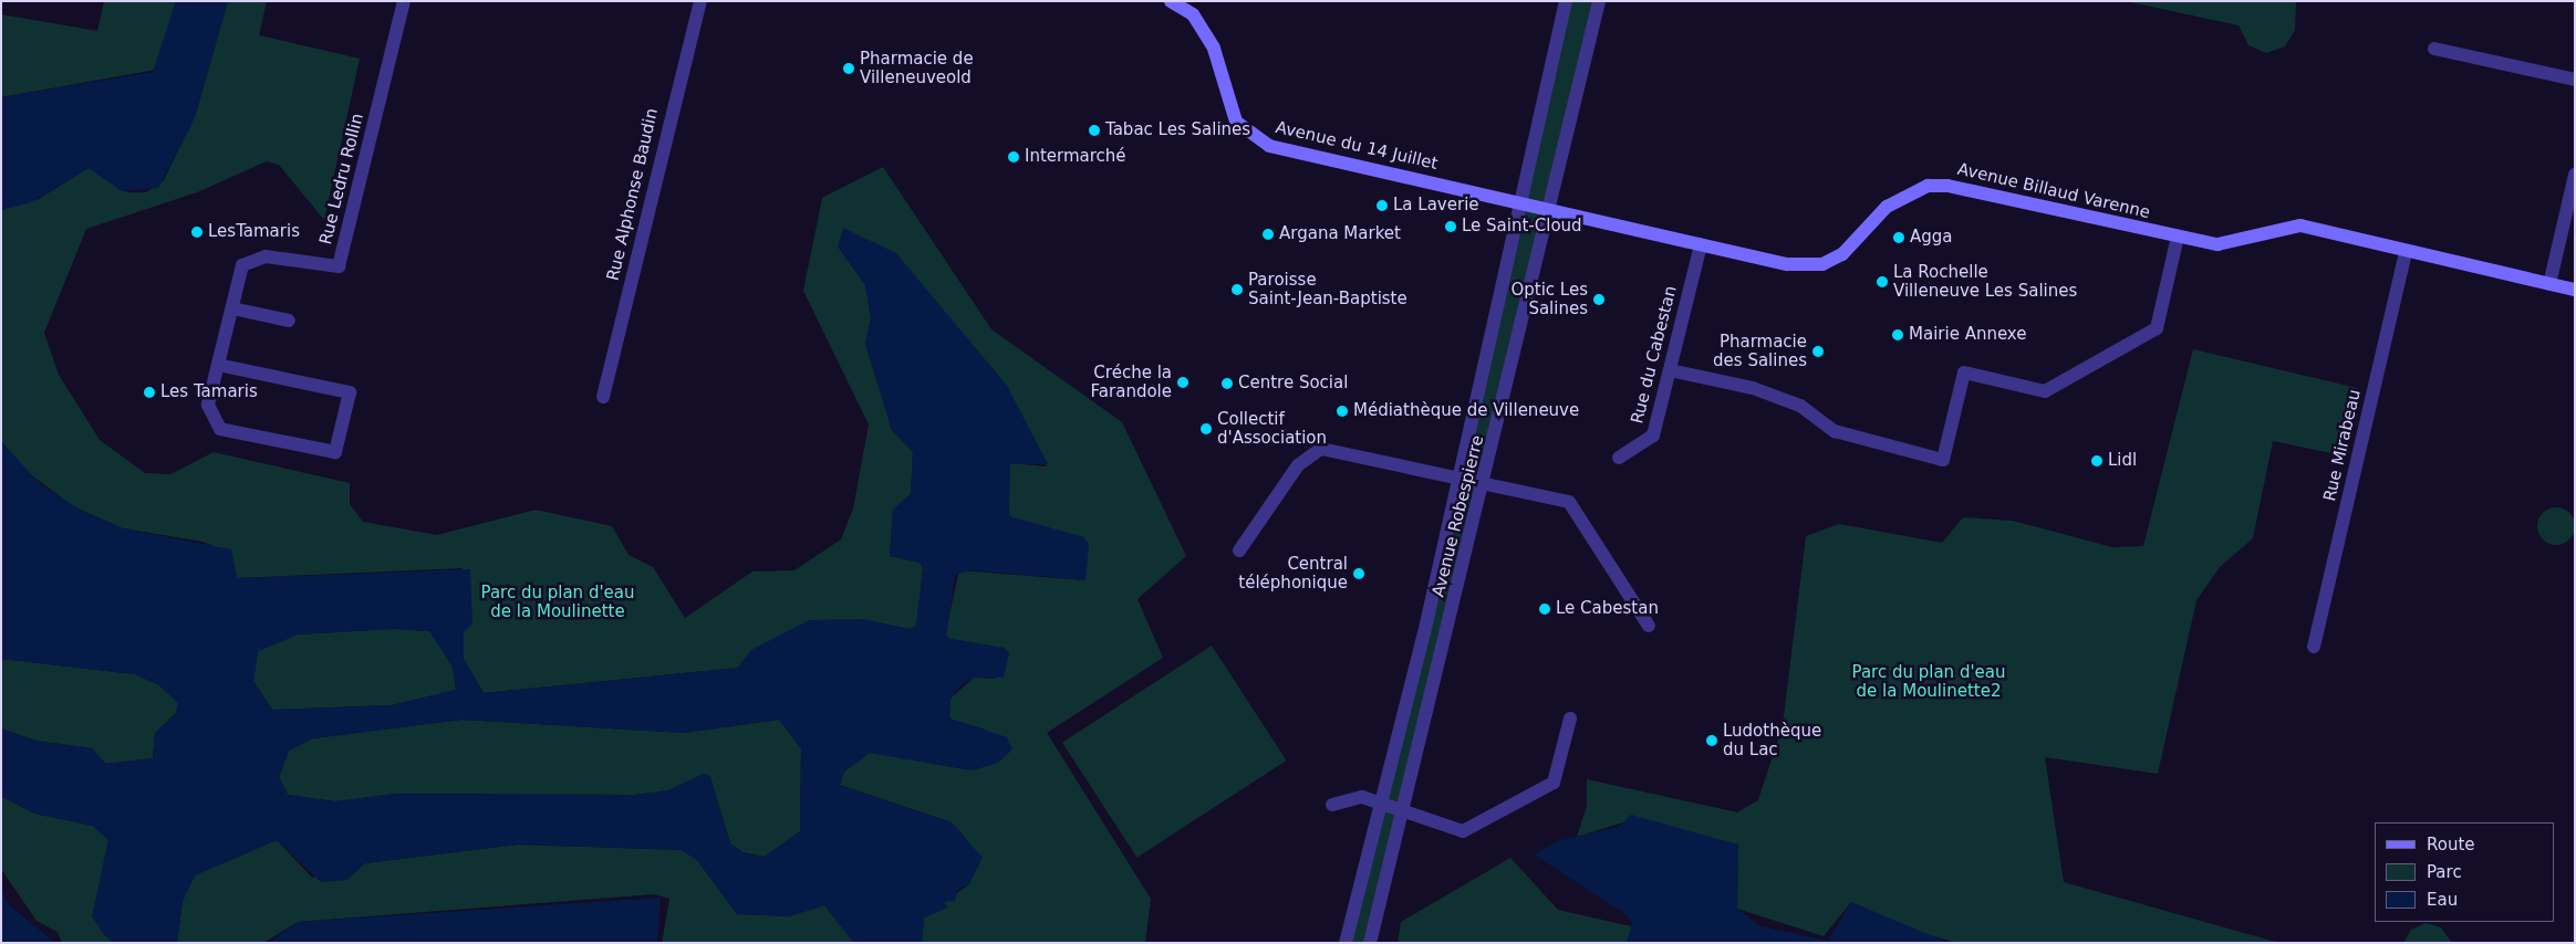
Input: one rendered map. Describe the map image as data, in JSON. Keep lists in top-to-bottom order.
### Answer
{
  "streets": {
    "street": [
      "Avenue du 14 Juillet",
      "Rue Ledru Rollin",
      "Avenue Billaud Varenne",
      "Rue Alphonse Baudin",
      "Rue du Cabestan",
      "Rue Mirabeau",
      "Avenue Robespierre"
    ]
  },
  "crossings": [
    ["Avenue du 14 Juillet", "Avenue Billaud Varenne"],
    ["Avenue du 14 Juillet", "Avenue Robespierre"],
    ["Avenue Billaud Varenne", "Rue du Cabestan"],
    ["Avenue Billaud Varenne", "Rue Mirabeau"],
    ["Avenue Billaud Varenne", "Avenue Robespierre"]
  ],
  "parks": ["Parc du plan d'eau de la Moulinette", "Parc du plan d'eau de la Moulinette2"],
  "places": [
    "Pharmacie de Villeneuveold",
    "Tabac Les Salines",
    "Intermarché",
    "La Laverie",
    "Le Saint-Cloud",
    "LesTamaris",
    "Argana Market",
    "Agga",
    "La Rochelle Villeneuve Les Salines",
    "Paroisse Saint-Jean-Baptiste",
    "Optic Les Salines",
    "Mairie Annexe",
    "Pharmacie des Salines",
    "Créche la Farandole",
    "Centre Social",
    "Les Tamaris",
    "Médiathèque de Villeneuve",
    "Collectif d'Association",
    "Lidl",
    "Central téléphonique",
    "Le Cabestan",
    "Ludothèque du Lac"
  ],
  "legend": ["Route", "Parc", "Eau"]
}
